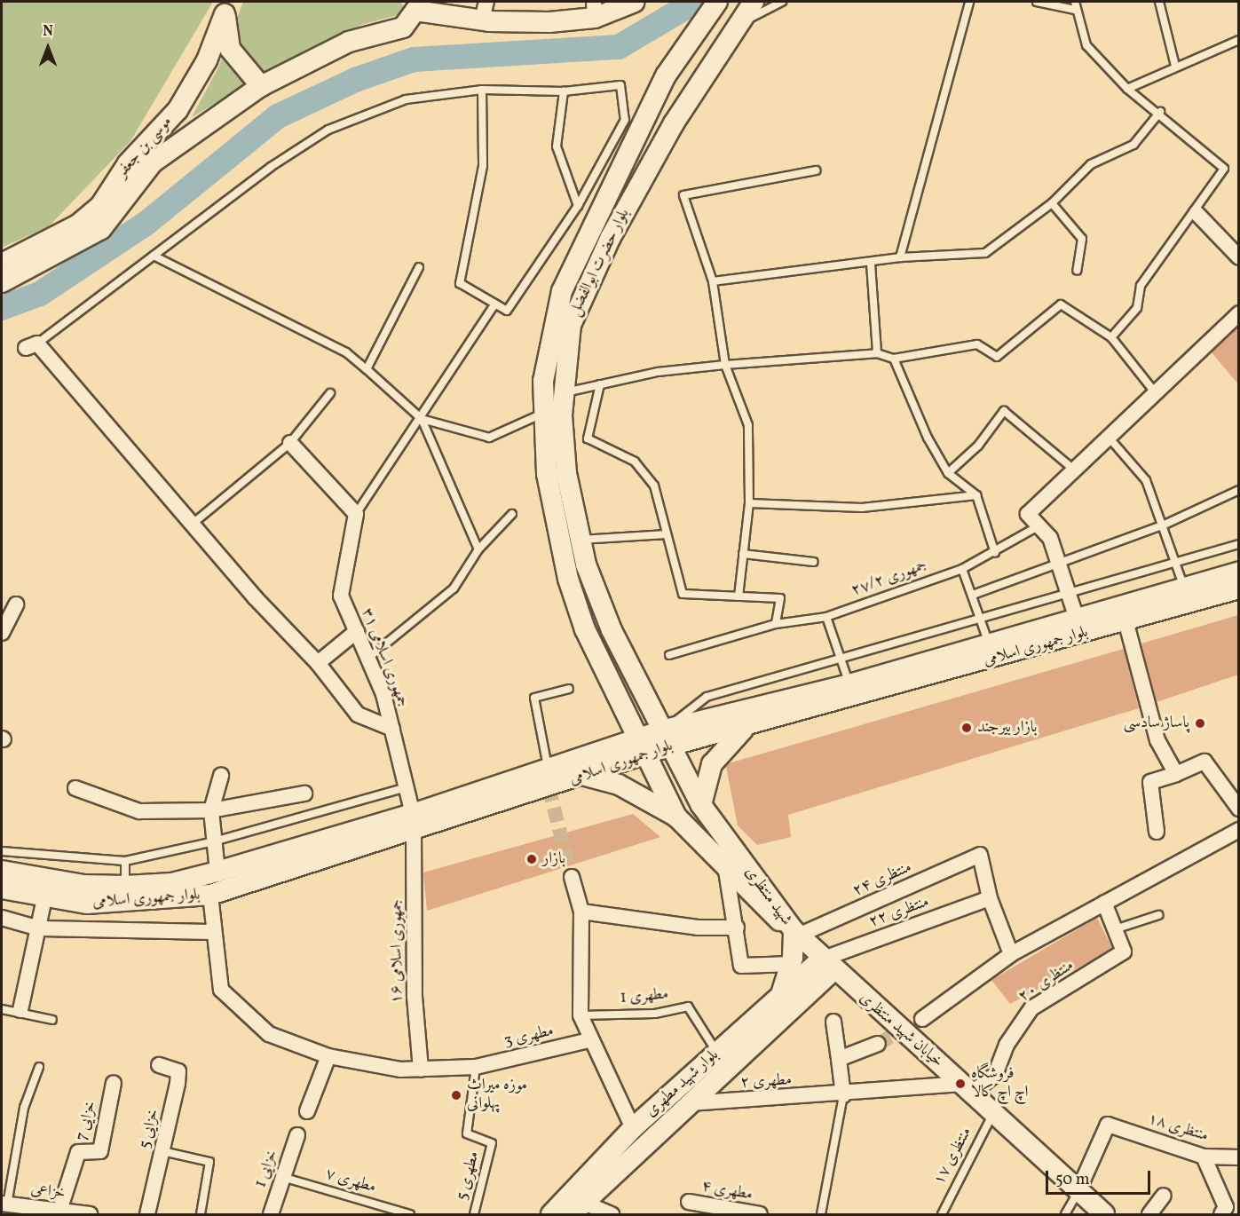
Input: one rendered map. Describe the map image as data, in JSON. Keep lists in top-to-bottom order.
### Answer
{
  "streets": {
    "main road": [
      "موسی بن جعفر",
      "بلوار حضرت ابوالفضل",
      "بلوار جمهوری اسلامی",
      "شهید منتظری",
      "خیابان شهید منتظری",
      "بلوار شهید مطهری"
    ],
    "street": [
      "جمهوری اسلامی ۳۱",
      "منتظری ۲۴",
      "منتظری ۲۲",
      "جمهوری اسلامی ۱۶",
      "منتظری ۲۰",
      "مطهری 3",
      "مطهری ۲",
      "خزایی 7",
      "منتظری ۱۸",
      "خزایی 5",
      "خزایی 1",
      "مطهری ۴",
      "خزاعی"
    ],
    "lane": [
      "جمهوری ۲۷/۲",
      "مطهری 1",
      "منتظری ۱۷",
      "مطهری 5",
      "مطهری ۷"
    ]
  },
  "crossings": [
    ["بلوار حضرت ابوالفضل", "بلوار جمهوری اسلامی"],
    ["بلوار حضرت ابوالفضل", "شهید منتظری"],
    ["بلوار جمهوری اسلامی", "جمهوری اسلامی ۳۱"],
    ["بلوار جمهوری اسلامی", "شهید منتظری"],
    ["بلوار جمهوری اسلامی", "جمهوری اسلامی ۱۶"],
    ["بلوار جمهوری اسلامی", "مطهری 3"],
    ["جمهوری اسلامی ۳۱", "جمهوری اسلامی ۱۶"],
    ["منتظری ۲۴", "شهید منتظری"],
    ["منتظری ۲۴", "منتظری ۲۲"],
    ["منتظری ۲۴", "خیابان شهید منتظری"],
    ["شهید منتظری", "خیابان شهید منتظری"],
    ["منتظری ۲۲", "خیابان شهید منتظری"],
    ["منتظری ۲۲", "بلوار شهید مطهری"],
    ["جمهوری اسلامی ۱۶", "مطهری 3"],
    ["منتظری ۲۰", "خیابان شهید منتظری"],
    ["منتظری ۲۰", "مطهری ۲"],
    ["مطهری 1", "بلوار شهید مطهری"],
    ["خیابان شهید منتظری", "مطهری ۲"],
    ["خیابان شهید منتظری", "بلوار شهید مطهری"],
    ["خیابان شهید منتظری", "منتظری ۱۸"],
    ["خیابان شهید منتظری", "منتظری ۱۷"],
    ["مطهری 3", "مطهری 5"],
    ["مطهری ۲", "بلوار شهید مطهری"],
    ["خزایی 7", "خزاعی"],
    ["خزایی 1", "مطهری ۷"]
  ],
  "places": [
    "پاساژ سادسی",
    "بازار بیرجند",
    "بازار",
    "فروشگاه اچ اچ کالا",
    "موزه میراث پهلوانی"
  ],
  "scale_bar": "50 m",
  "north": "top"
}
